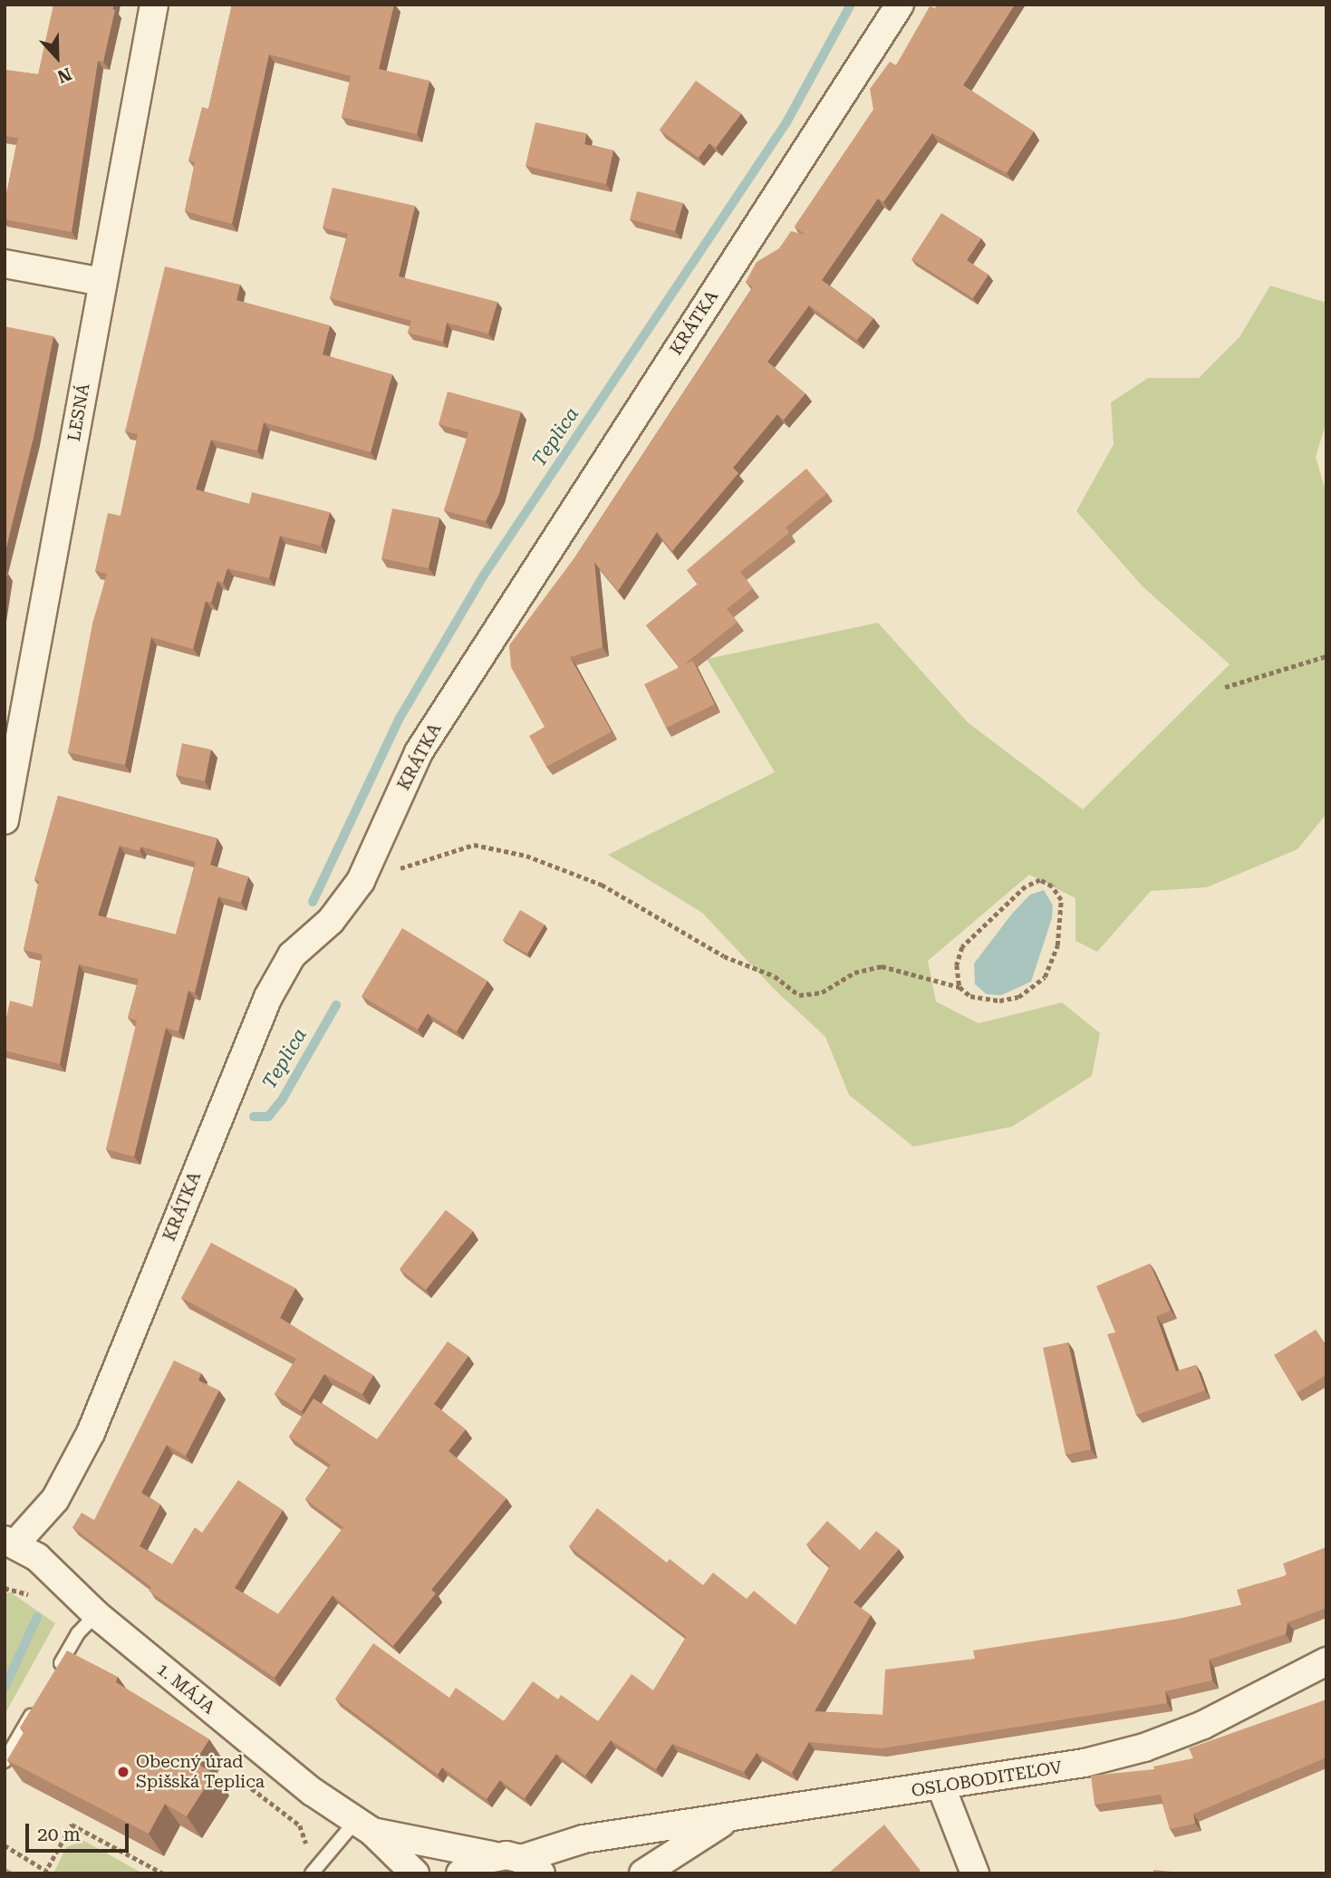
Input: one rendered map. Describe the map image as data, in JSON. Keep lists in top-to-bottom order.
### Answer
{
  "streets": {
    "street": [
      "KRÁTKA",
      "LESNÁ",
      "1. MÁJA",
      "OSLOBODITEĽOV"
    ]
  },
  "crossings": [
    ["KRÁTKA", "1. MÁJA"]
  ],
  "water": ["Teplica"],
  "places": ["Obecný úrad Spišská Teplica"],
  "scale_bar": "20 m",
  "north": "bottom"
}
